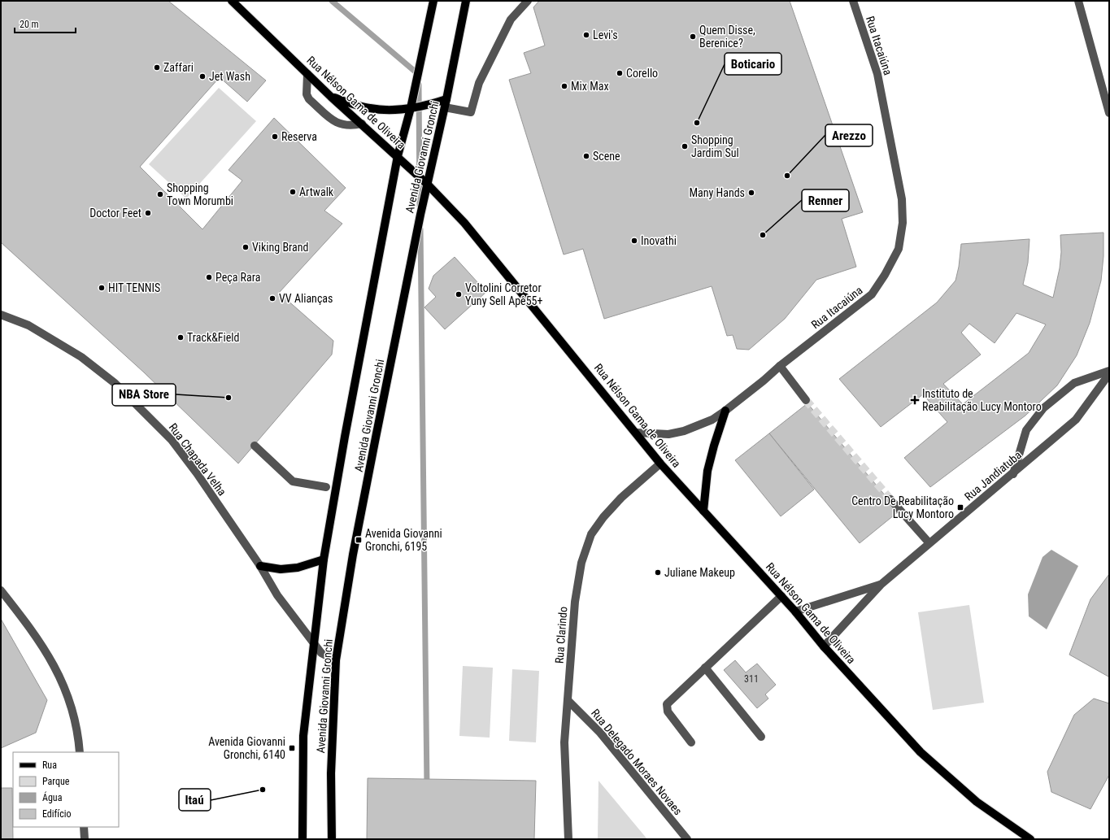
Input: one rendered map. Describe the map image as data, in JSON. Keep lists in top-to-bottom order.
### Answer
{
  "streets": {
    "main road": ["Rua Nélson Gama de Oliveira", "Avenida Giovanni Gronchi"],
    "street": [
      "Rua Itacaiúna",
      "Rua Chapada Velha",
      "Rua Jandiatuba",
      "Rua Clarindo",
      "Rua Delegado Moraes Novaes"
    ]
  },
  "crossings": [
    ["Rua Itacaiúna", "Rua Nélson Gama de Oliveira"],
    ["Rua Nélson Gama de Oliveira", "Avenida Giovanni Gronchi"],
    ["Rua Nélson Gama de Oliveira", "Rua Jandiatuba"],
    ["Rua Nélson Gama de Oliveira", "Rua Clarindo"],
    ["Avenida Giovanni Gronchi", "Rua Chapada Velha"],
    ["Rua Clarindo", "Rua Delegado Moraes Novaes"]
  ],
  "places": {
    "other": [
      "Levi's",
      "Quem Disse, Berenice?",
      "Zaffari",
      "Corello",
      "Jet Wash",
      "Mix Max",
      "Boticario",
      "Reserva",
      "Shopping Jardim Sul",
      "Scene",
      "Arezzo",
      "Artwalk",
      "Many Hands",
      "Shopping Town Morumbi",
      "Doctor Feet",
      "Renner",
      "Inovathi",
      "Viking Brand",
      "Peça Rara",
      "HIT TENNIS",
      "Voltolini Corretor Yuny Sell Apê55+",
      "VV Alianças",
      "Track&Field",
      "NBA Store",
      "Juliane Makeup",
      "Itaú"
    ],
    "health": ["Instituto de Reabilitação Lucy Montoro"],
    "transit": ["Centro De Reabilitação Lucy Montoro", "Avenida Giovanni Gronchi, 6195", "Avenida Giovanni Gronchi, 6140"]
  },
  "house_numbers": ["311"],
  "legend": [
    "Rua",
    "Parque",
    "Água",
    "Edifício"
  ],
  "scale_bar": "20 m"
}
